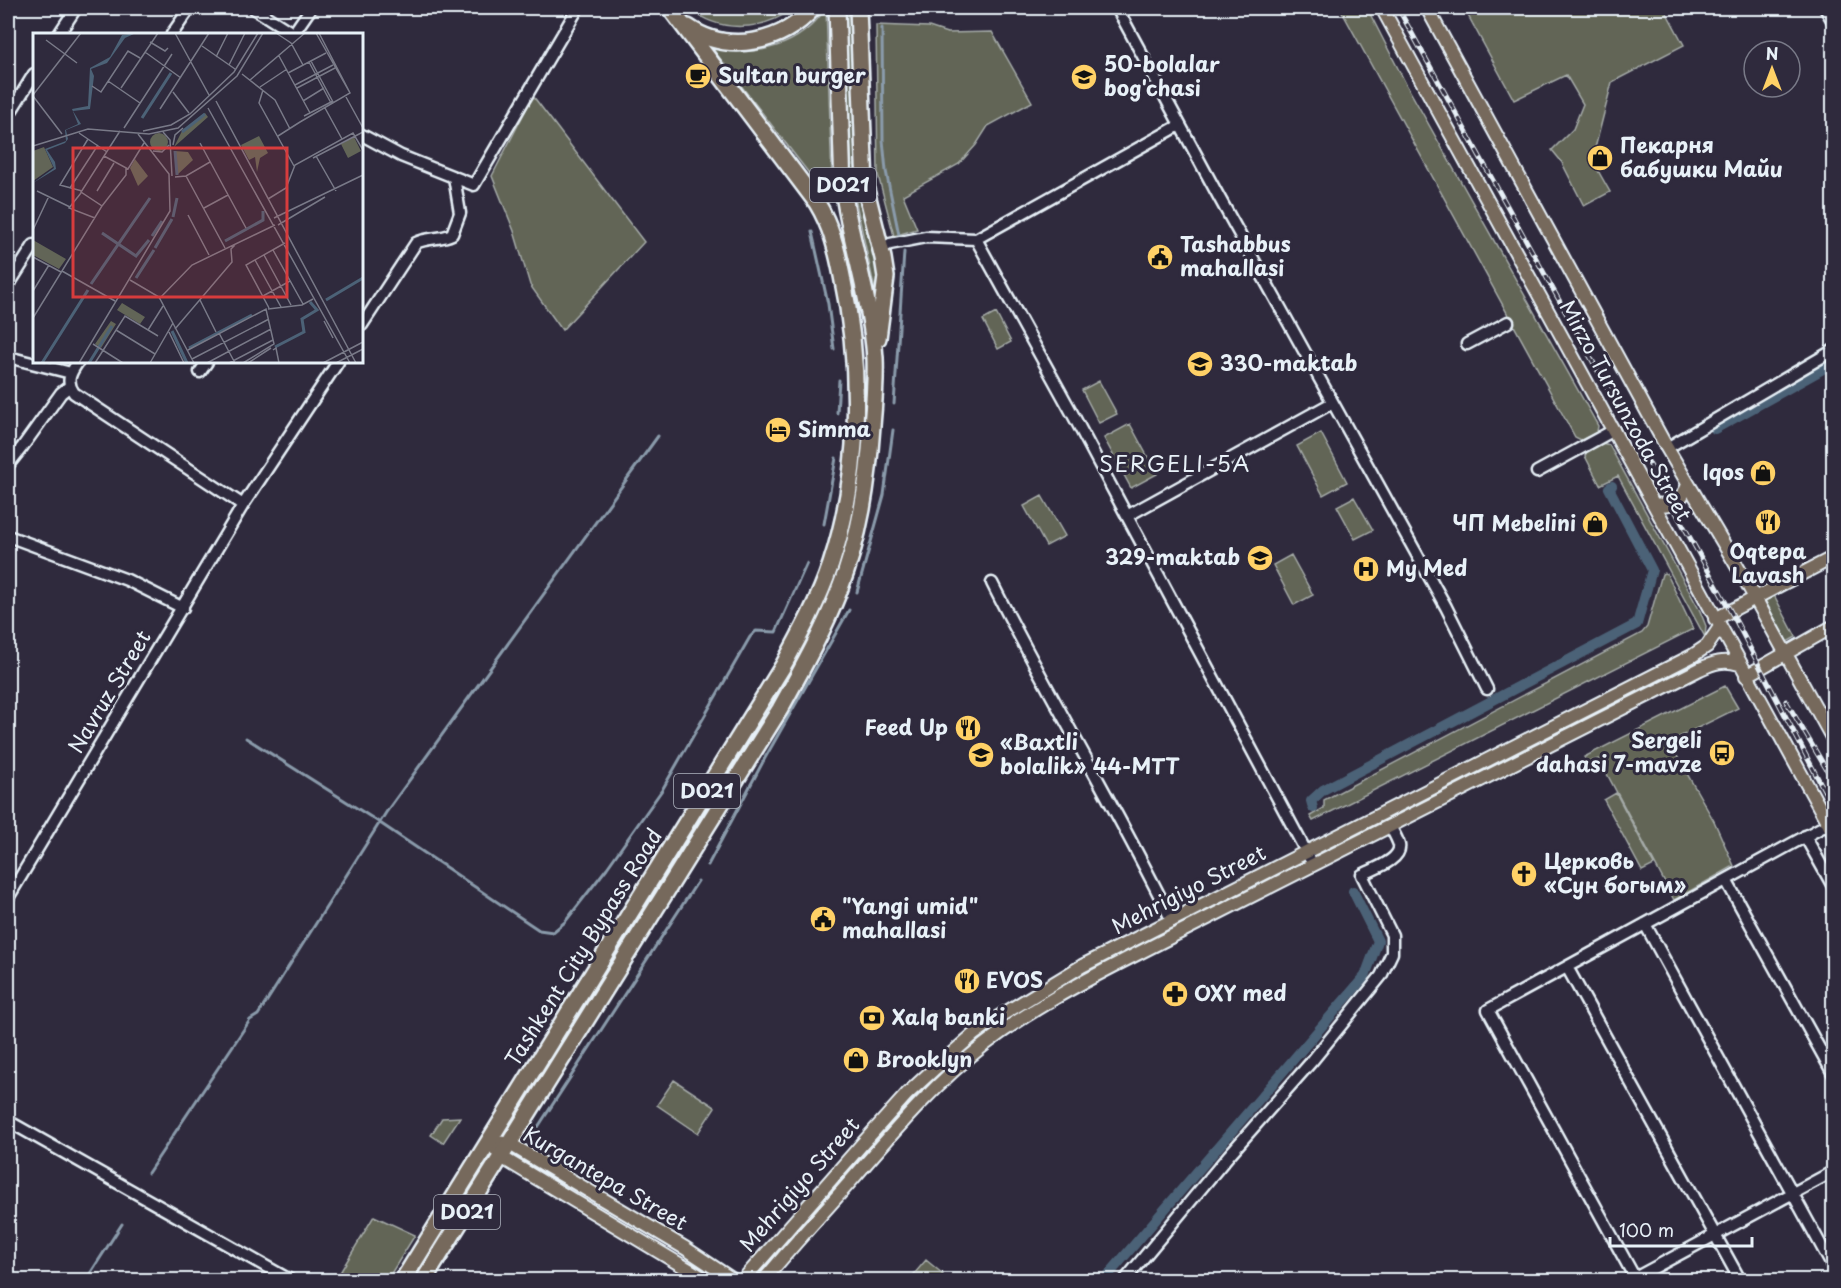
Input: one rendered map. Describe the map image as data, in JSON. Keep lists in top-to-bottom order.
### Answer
{
  "streets": {
    "highway": ["D021", "Tashkent City Bypass Road"],
    "main road": ["Mirzo Tursunzoda Street", "Mehrigiyo Street", "Kurgantepa Street"],
    "street": ["Navruz Street"]
  },
  "crossings": [
    ["Mirzo Tursunzoda Street", "Mehrigiyo Street"],
    ["Tashkent City Bypass Road", "Kurgantepa Street"]
  ],
  "districts": ["SERGELI-5A"],
  "places": {
    "cafe": ["Sultan burger"],
    "school or university": [
      "50-bolalar bog'chasi",
      "330-maktab",
      "329-maktab",
      "«Baxtli bolalik» 44-MTT"
    ],
    "shop": [
      "Пекарня бабушки Майи",
      "Iqos",
      "ЧП Mebelini",
      "Brooklyn"
    ],
    "public building": ["Tashabbus mahallasi", "\"Yangi umid\" mahallasi"],
    "hotel": ["Simma"],
    "restaurant": ["Oqtepa Lavash", "Feed Up", "EVOS"],
    "hospital": ["My Med"],
    "bus stop": ["Sergeli dahasi 7-mavze"],
    "church": ["Церковь «Сун богым»"],
    "pharmacy": ["OXY med"],
    "bank": ["Xalq banki"]
  },
  "scale_bar": "100 m",
  "north": "top"
}
